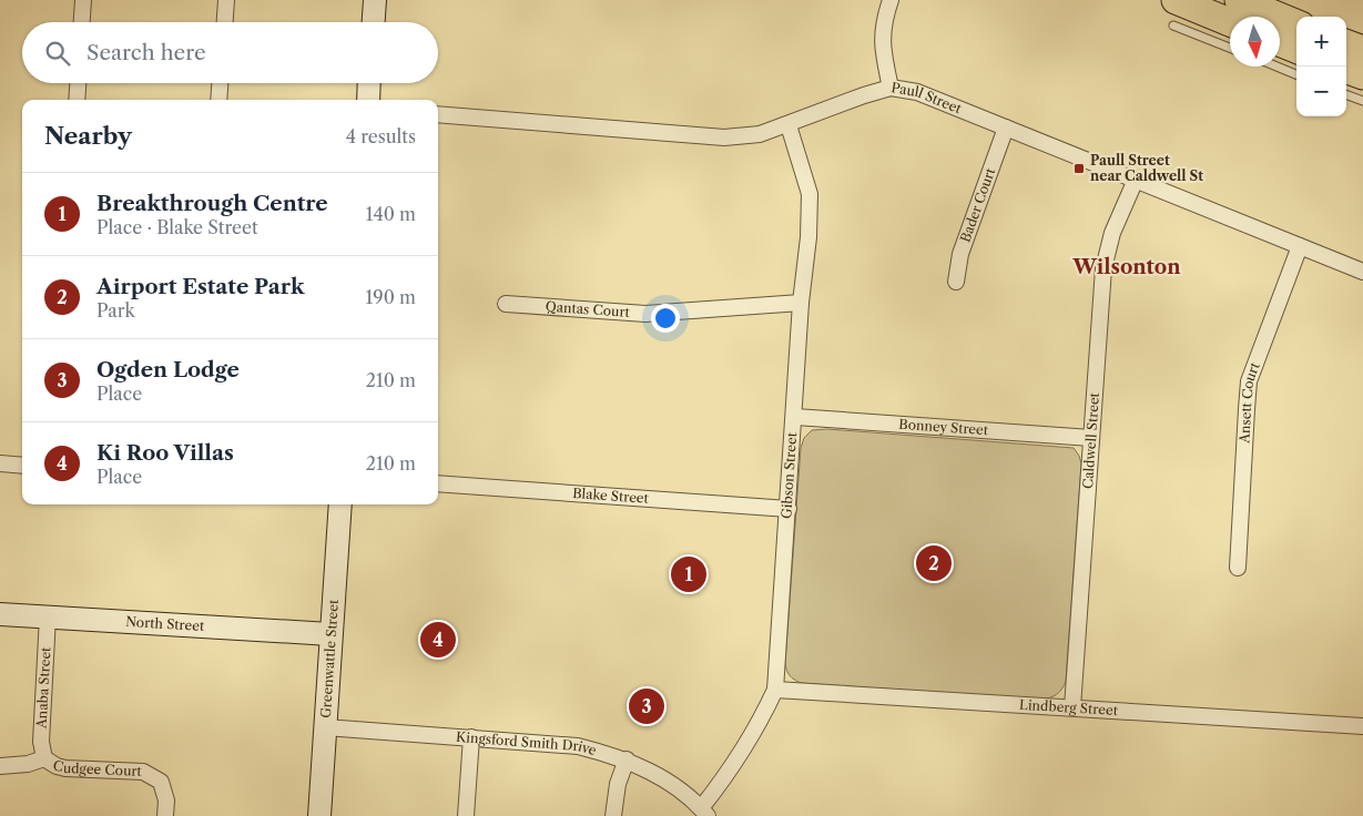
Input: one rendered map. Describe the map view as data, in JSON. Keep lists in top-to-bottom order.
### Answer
{
  "streets": {
    "main road": ["North Street", "Greenwattle Street"],
    "street": [
      "Paull Street",
      "Bader Court",
      "Qantas Court",
      "Ansett Court",
      "Bonney Street",
      "Caldwell Street",
      "Gibson Street",
      "Blake Street",
      "Anaba Street",
      "Lindberg Street",
      "Kingsford Smith Drive",
      "Cudgee Court"
    ]
  },
  "crossings": [
    ["Paull Street", "Bader Court"],
    ["Paull Street", "Ansett Court"],
    ["Paull Street", "Caldwell Street"],
    ["Paull Street", "Gibson Street"],
    ["Qantas Court", "Gibson Street"],
    ["Bonney Street", "Caldwell Street"],
    ["Bonney Street", "Gibson Street"],
    ["Caldwell Street", "Lindberg Street"],
    ["Gibson Street", "Blake Street"],
    ["Gibson Street", "Lindberg Street"],
    ["Gibson Street", "Kingsford Smith Drive"],
    ["North Street", "Greenwattle Street"],
    ["North Street", "Anaba Street"],
    ["Greenwattle Street", "Kingsford Smith Drive"],
    ["Anaba Street", "Cudgee Court"]
  ],
  "districts": ["Wilsonton"],
  "places": {
    "transit": ["Paull Street near Caldwell St"]
  },
  "north": "bottom",
  "page": {
    "map_buttons": ["+", "−"],
    "search": "Search here",
    "heading": ["Nearby", "4 results"],
    "list": [
      {
        "mark": "1",
        "name": "Breakthrough Centre",
        "note": "Place · Blake Street",
        "value": "140 m"
      },
      {
        "mark": "2",
        "name": "Airport Estate Park",
        "note": "Park",
        "value": "190 m"
      },
      {
        "mark": "3",
        "name": "Ogden Lodge",
        "note": "Place",
        "value": "210 m"
      },
      {
        "mark": "4",
        "name": "Ki Roo Villas",
        "note": "Place",
        "value": "210 m"
      }
    ],
    "pins": [
      "2",
      "1",
      "4",
      "3"
    ]
  }
}
